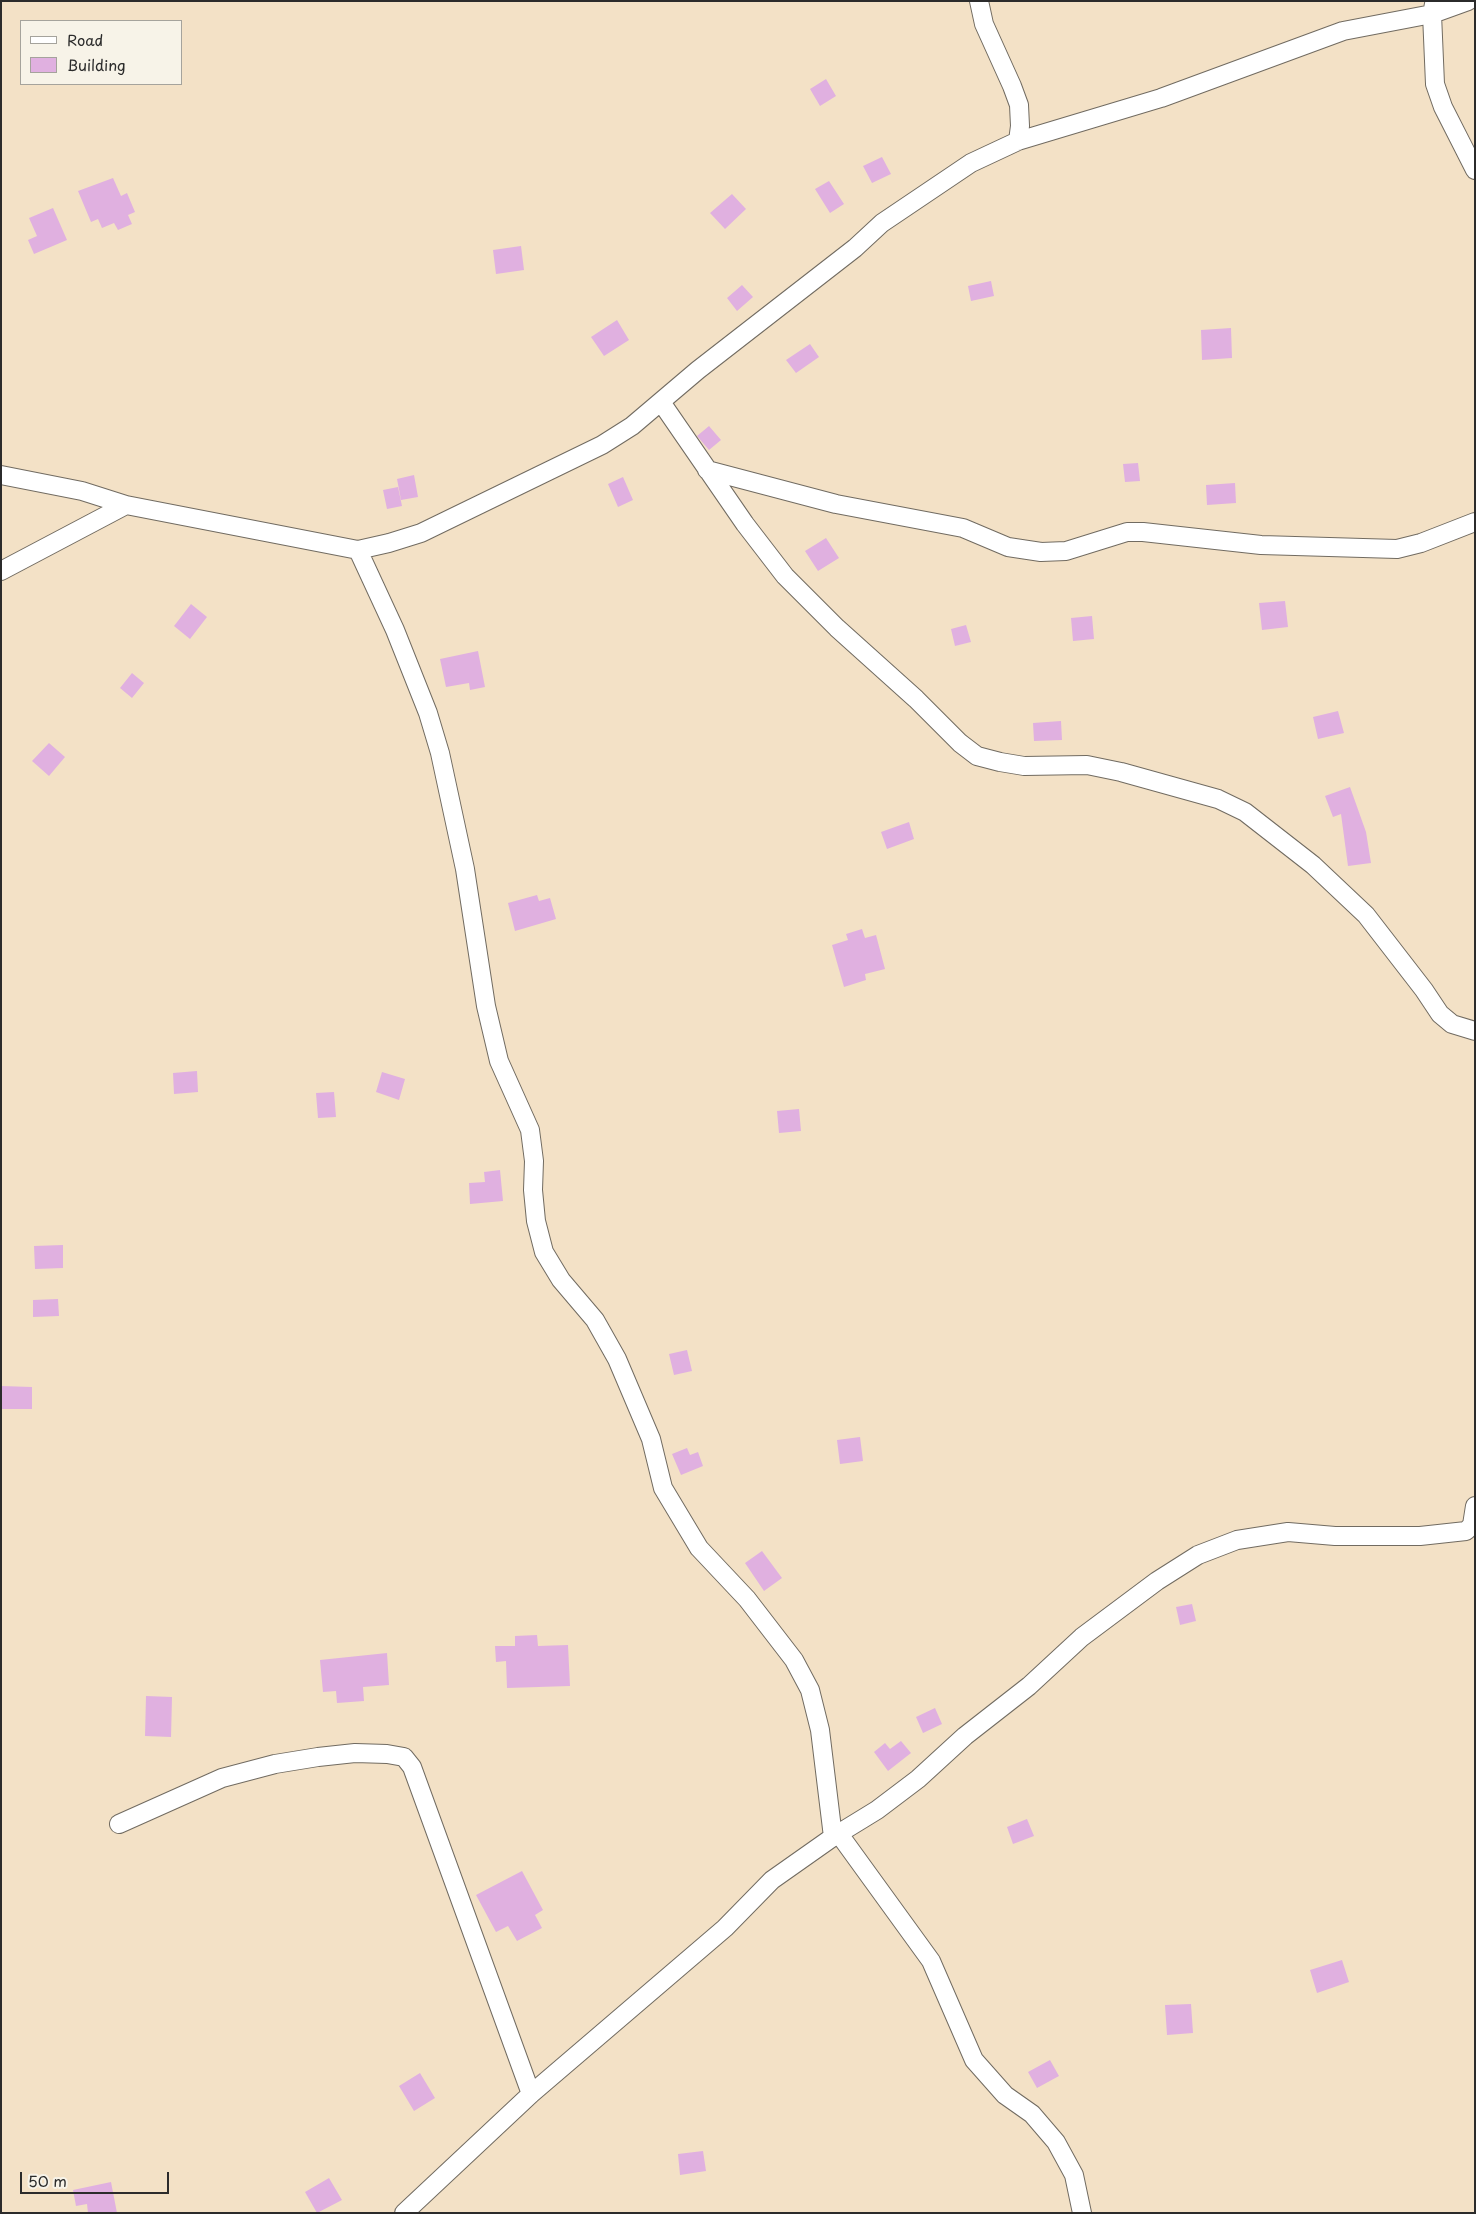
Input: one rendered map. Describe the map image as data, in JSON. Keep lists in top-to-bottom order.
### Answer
{
  "legend": ["Road", "Building"],
  "scale_bar": "50 m"
}
